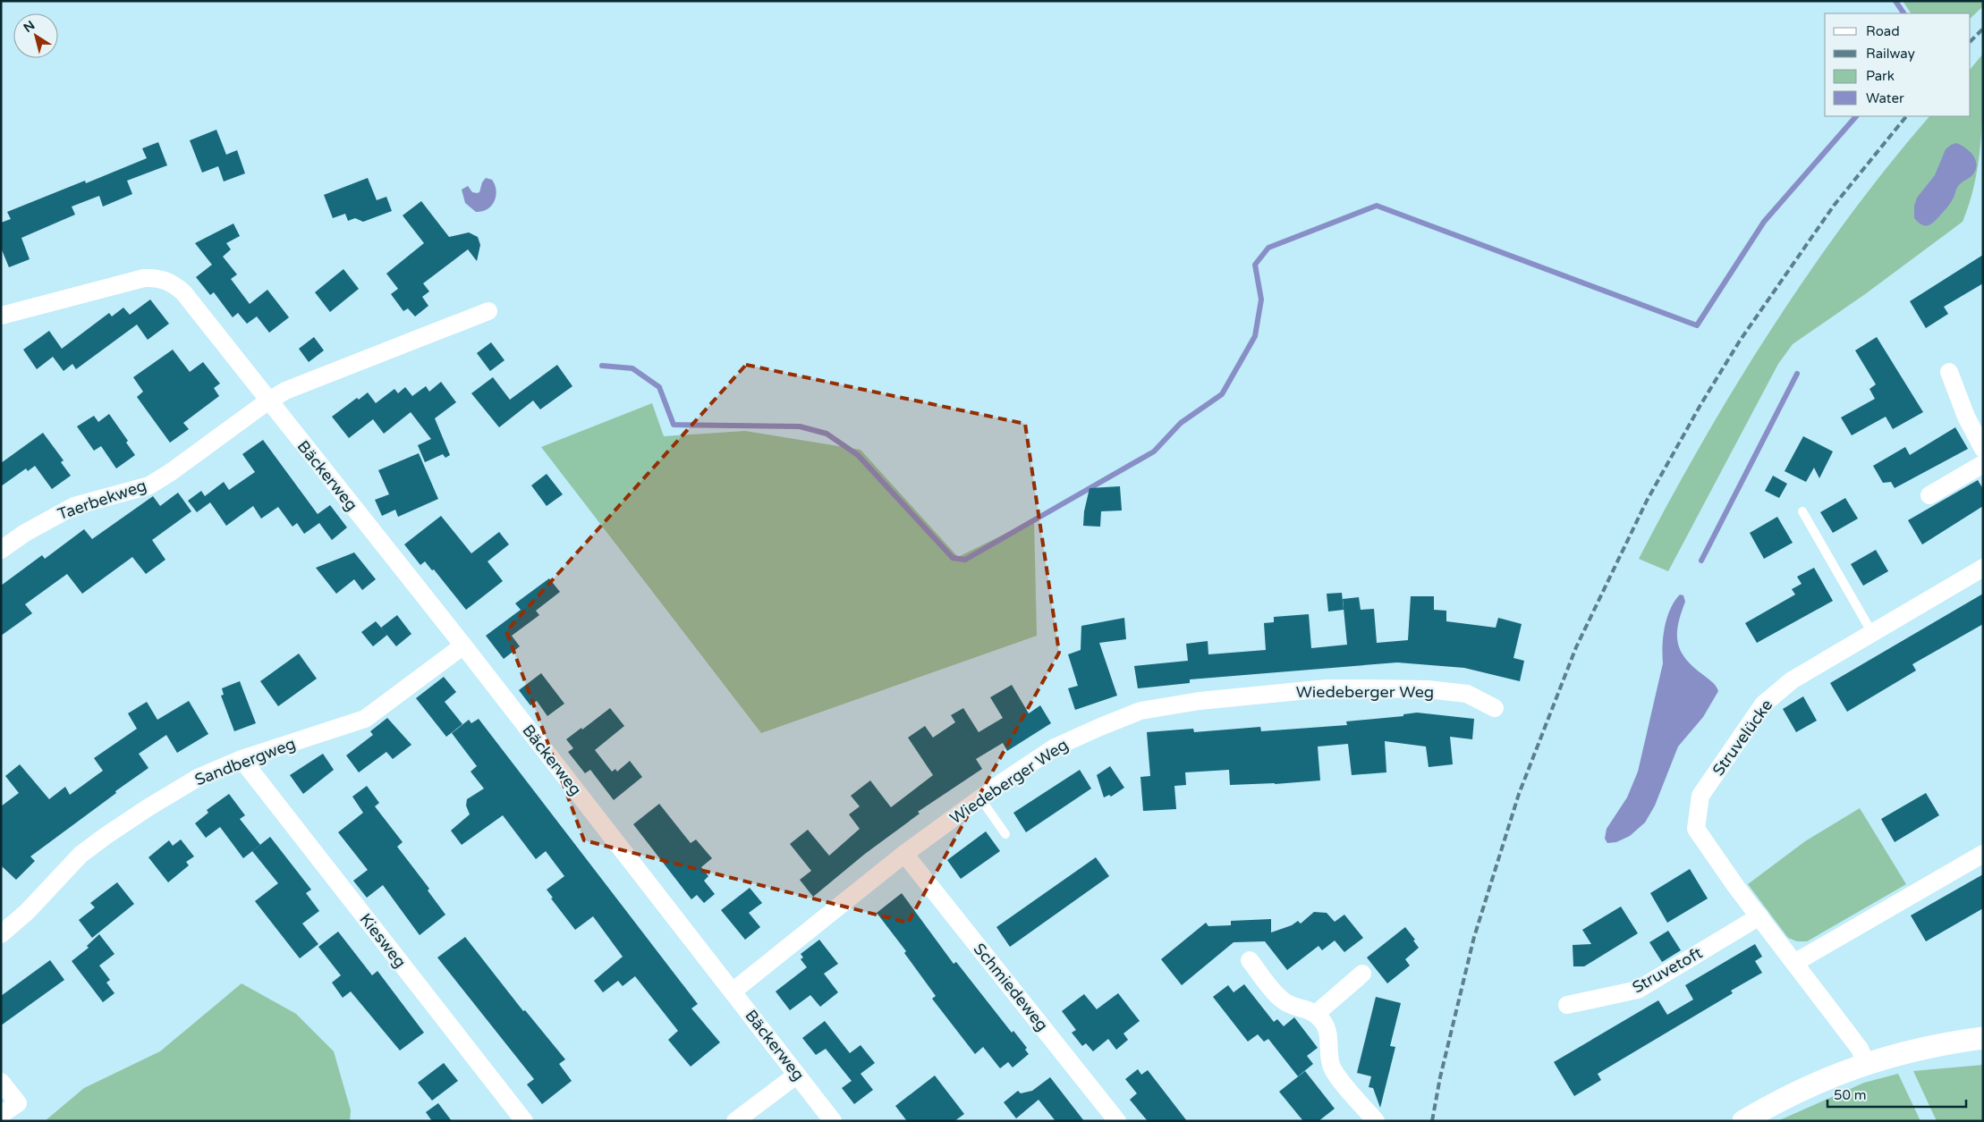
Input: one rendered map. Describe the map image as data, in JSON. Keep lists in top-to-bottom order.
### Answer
{
  "streets": {
    "street": [
      "Bäckerweg",
      "Taerbekweg",
      "Wiedeberger Weg",
      "Struvelücke",
      "Sandbergweg",
      "Kiesweg",
      "Struvetoft",
      "Schmiedeweg"
    ]
  },
  "crossings": [
    ["Bäckerweg", "Taerbekweg"],
    ["Bäckerweg", "Wiedeberger Weg"],
    ["Bäckerweg", "Sandbergweg"],
    ["Wiedeberger Weg", "Schmiedeweg"],
    ["Struvelücke", "Struvetoft"],
    ["Sandbergweg", "Kiesweg"]
  ],
  "legend": [
    "Road",
    "Railway",
    "Park",
    "Water"
  ],
  "scale_bar": "50 m",
  "north": "top left"
}
